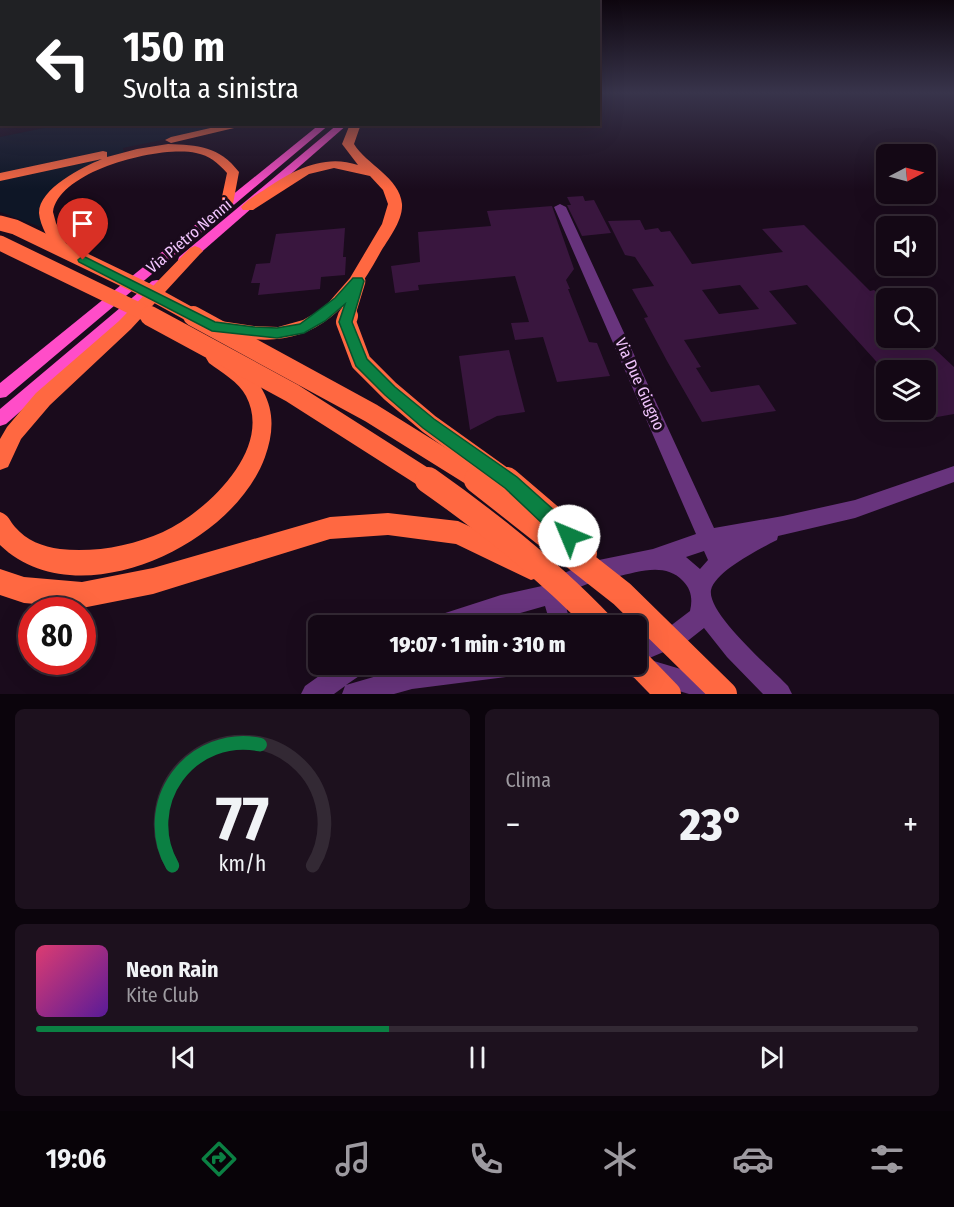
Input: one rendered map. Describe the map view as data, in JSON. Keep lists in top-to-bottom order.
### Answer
{
  "streets": {
    "main road": ["Via Pietro Nenni"],
    "street": ["Via Due Giugno"]
  },
  "north": "right",
  "page": {
    "turn": ["150 m", "Svolta a sinistra"],
    "limit": "80",
    "trip": "19:07 · 1 min · 310 m",
    "tile": "Clima",
    "heat": ["−", "23°", "+"],
    "song": ["Neon Rain", "Kite Club"],
    "tabs": "19:06",
    "gauge": ["77", "km/h"]
  }
}
